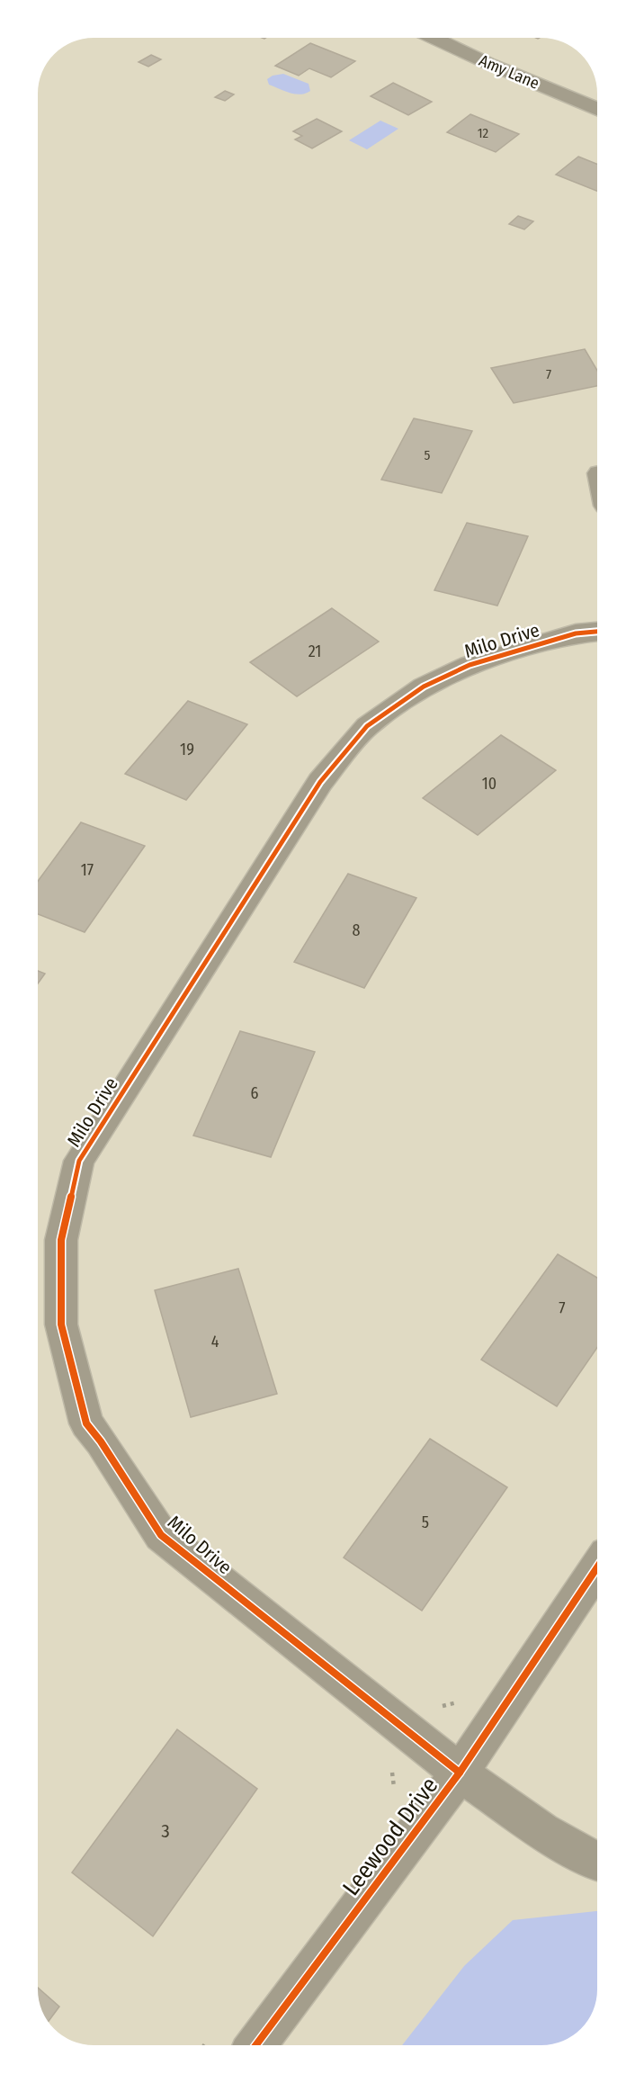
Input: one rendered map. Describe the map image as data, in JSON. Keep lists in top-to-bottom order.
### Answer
{
  "streets": {
    "street": ["Amy Lane", "Milo Drive", "Leewood Drive"]
  },
  "crossings": [
    ["Milo Drive", "Leewood Drive"]
  ],
  "house_numbers": [
    "12",
    "7",
    "5",
    "21",
    "19",
    "10",
    "17",
    "8",
    "6",
    "7",
    "4",
    "5",
    "3"
  ]
}
